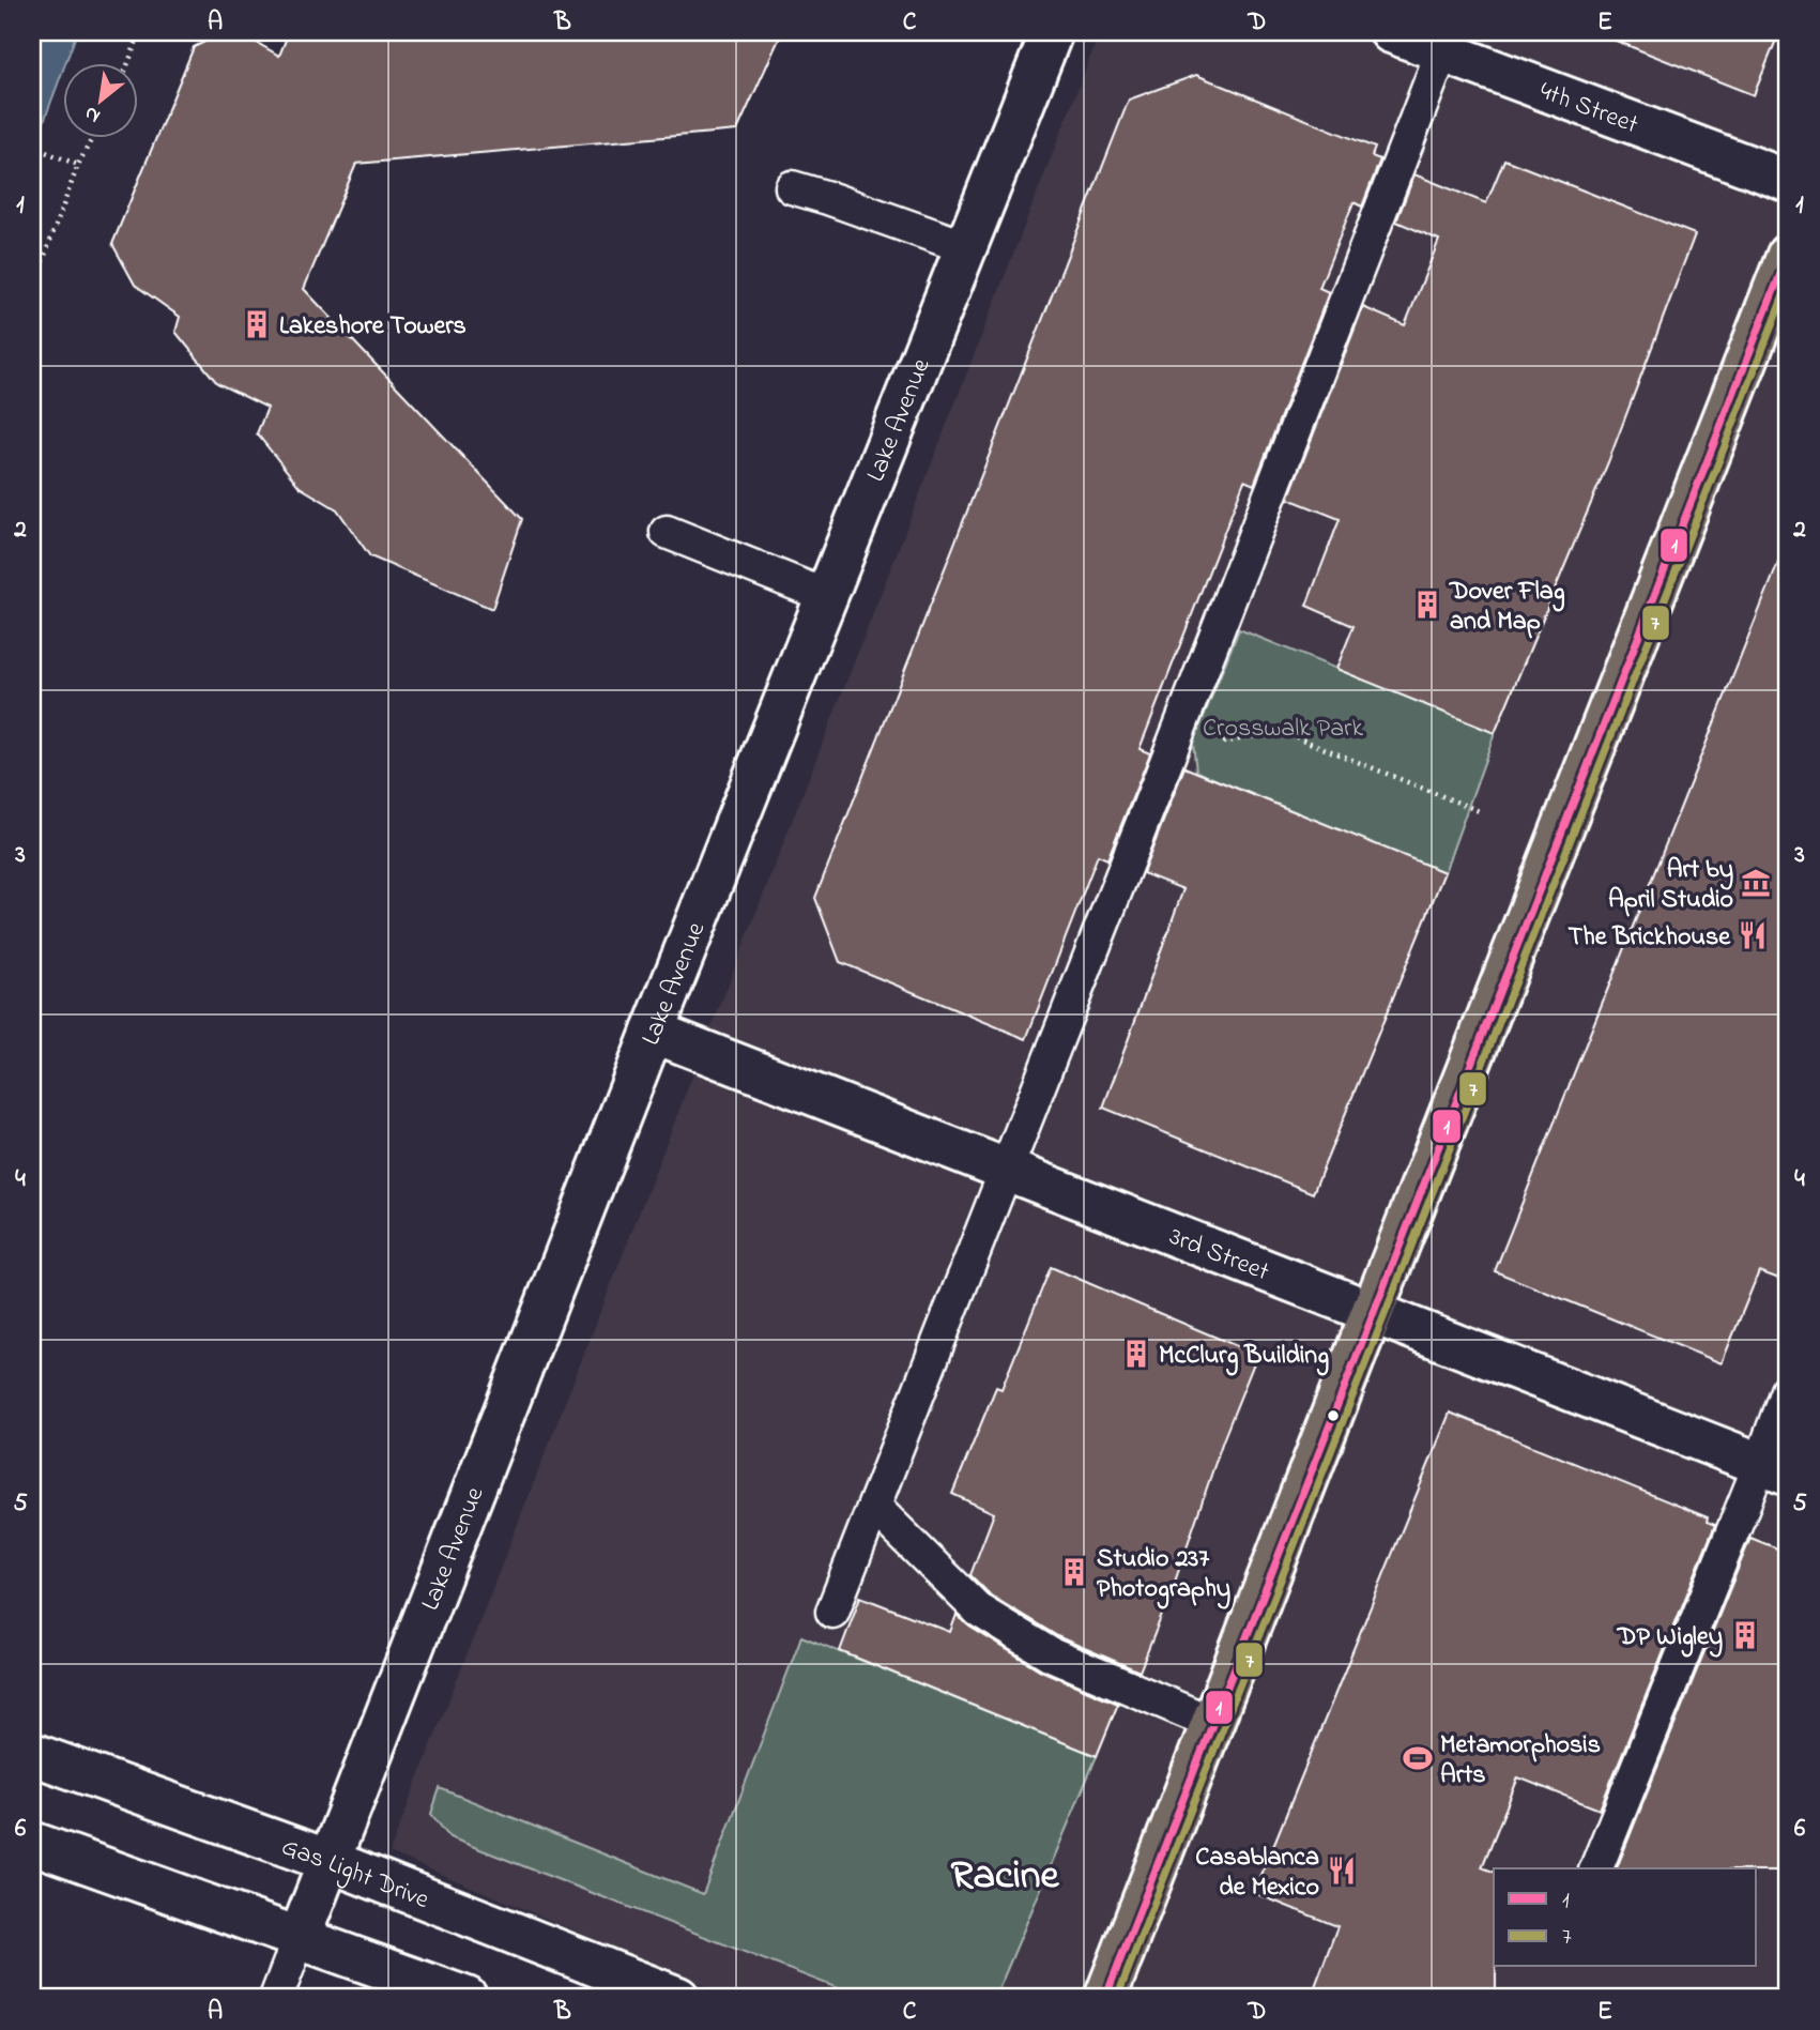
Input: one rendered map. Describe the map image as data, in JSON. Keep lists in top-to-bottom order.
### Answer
{
  "streets": {
    "street": [
      "4th Street",
      "Lake Avenue",
      "3rd Street",
      "Gas Light Drive"
    ]
  },
  "crossings": [
    ["Lake Avenue", "3rd Street"],
    ["Lake Avenue", "Gas Light Drive"]
  ],
  "districts": ["Racine"],
  "parks": ["Crosswalk Park"],
  "places": {
    "building": [
      "Lakeshore Towers",
      "Dover Flag and Map",
      "McClurg Building",
      "Studio 237 Photography",
      "DP Wigley"
    ],
    "museum": ["Art by April Studio"],
    "restaurant": ["The Brickhouse", "Casablanca de Mexico"],
    "sports": ["Metamorphosis Arts"]
  },
  "lines": ["transit line 1", "transit line 7"],
  "legend": ["1", "7"],
  "north": "bottom left",
  "grid": {
    "columns": [
      "A",
      "B",
      "C",
      "D",
      "E"
    ],
    "rows": [
      "1",
      "2",
      "3",
      "4",
      "5",
      "6"
    ]
  }
}
